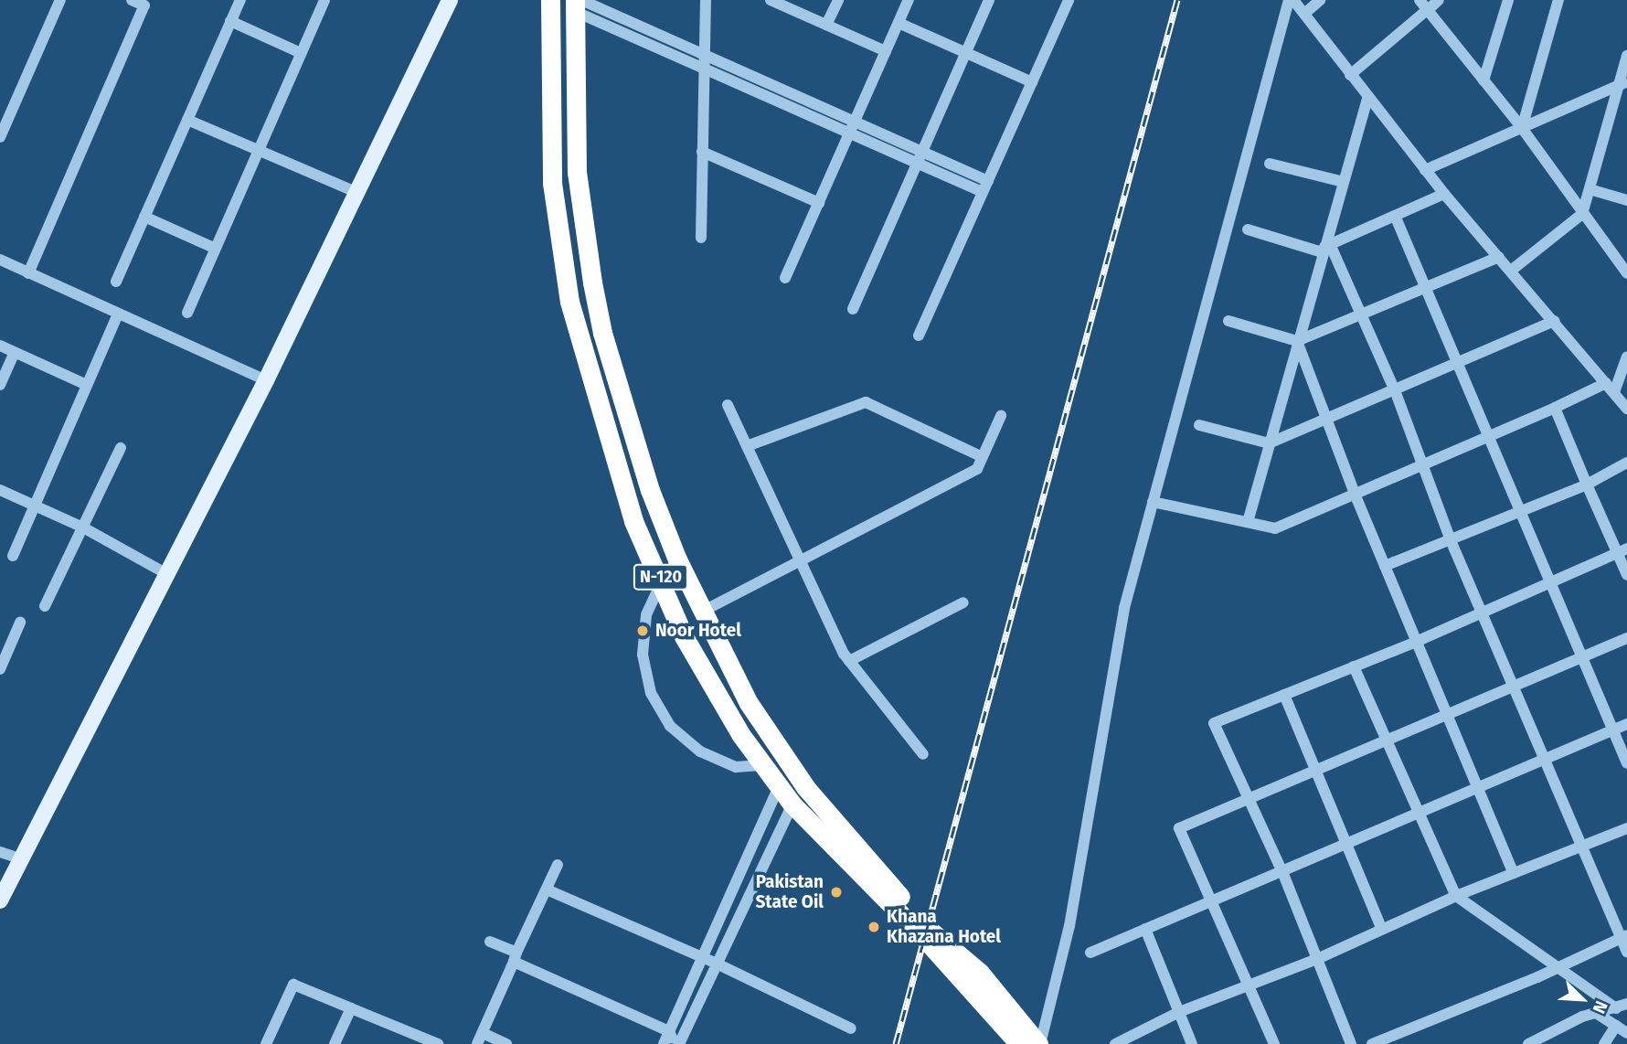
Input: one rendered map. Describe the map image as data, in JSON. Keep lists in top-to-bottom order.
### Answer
{
  "streets": {
    "highway": ["N-120"]
  },
  "places": ["Noor Hotel", "Pakistan State Oil", "Khana Khazana Hotel"],
  "north": "bottom right"
}
